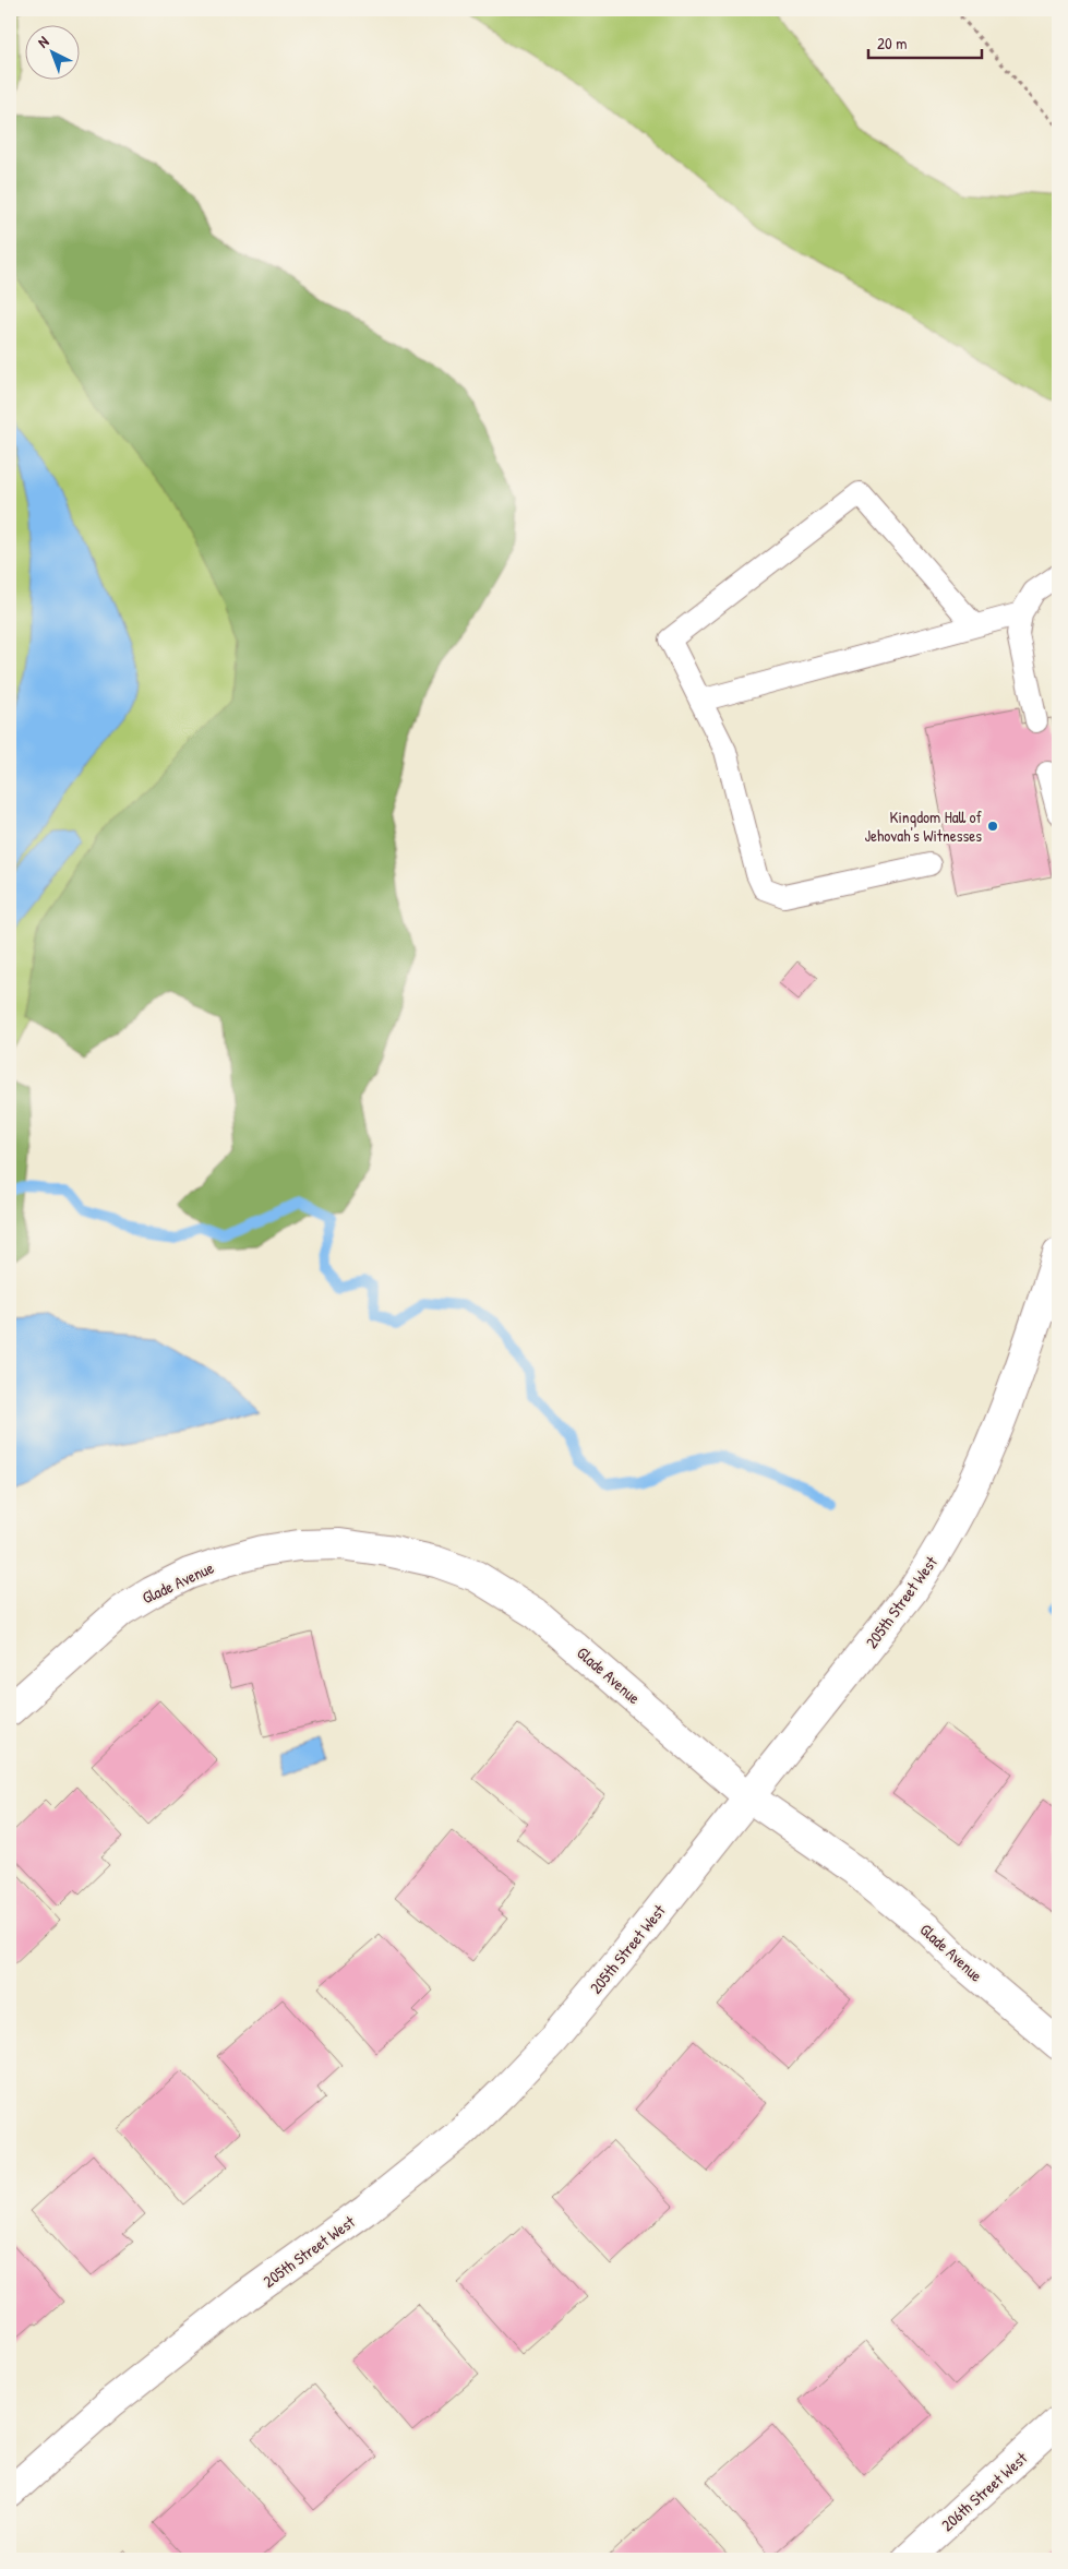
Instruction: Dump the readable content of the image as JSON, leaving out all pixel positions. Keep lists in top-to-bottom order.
{
  "streets": {
    "street": ["Glade Avenue", "205th Street West", "206th Street West"]
  },
  "crossings": [
    ["Glade Avenue", "205th Street West"]
  ],
  "places": ["Kingdom Hall of Jehovah's Witnesses"],
  "scale_bar": "20 m",
  "north": "top left"
}
